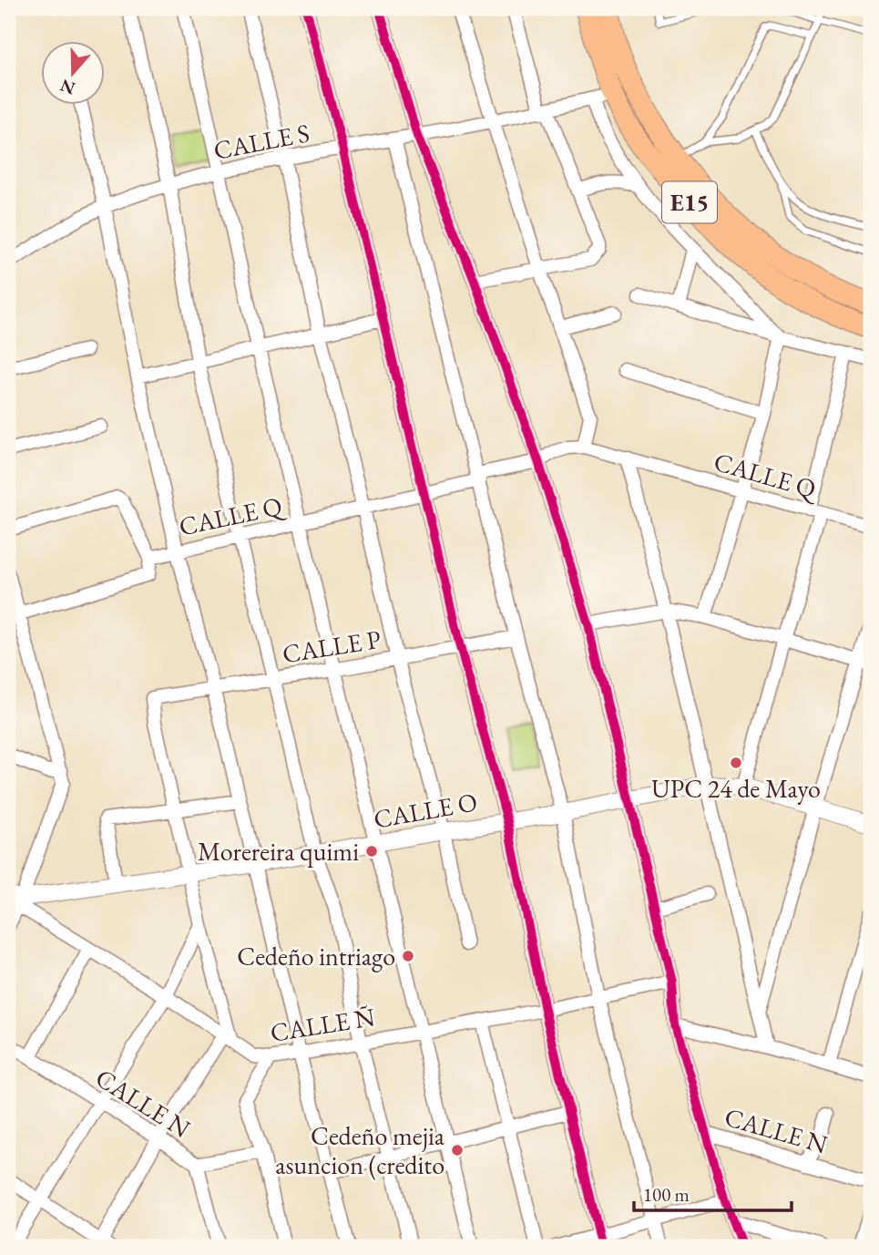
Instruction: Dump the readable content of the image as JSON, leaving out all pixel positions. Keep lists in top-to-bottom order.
{
  "streets": {
    "highway": ["E15"],
    "street": [
      "CALLE S",
      "CALLE Q",
      "CALLE P",
      "CALLE O",
      "CALLE Ñ",
      "CALLE N"
    ]
  },
  "crossings": [
    ["CALLE S", "E15"],
    ["CALLE O", "CALLE Ñ"]
  ],
  "places": [
    "UPC 24 de Mayo",
    "Morereira quimi",
    "Cedeño intriago",
    "Cedeño mejia asuncion (credito"
  ],
  "scale_bar": "100 m",
  "north": "bottom"
}
